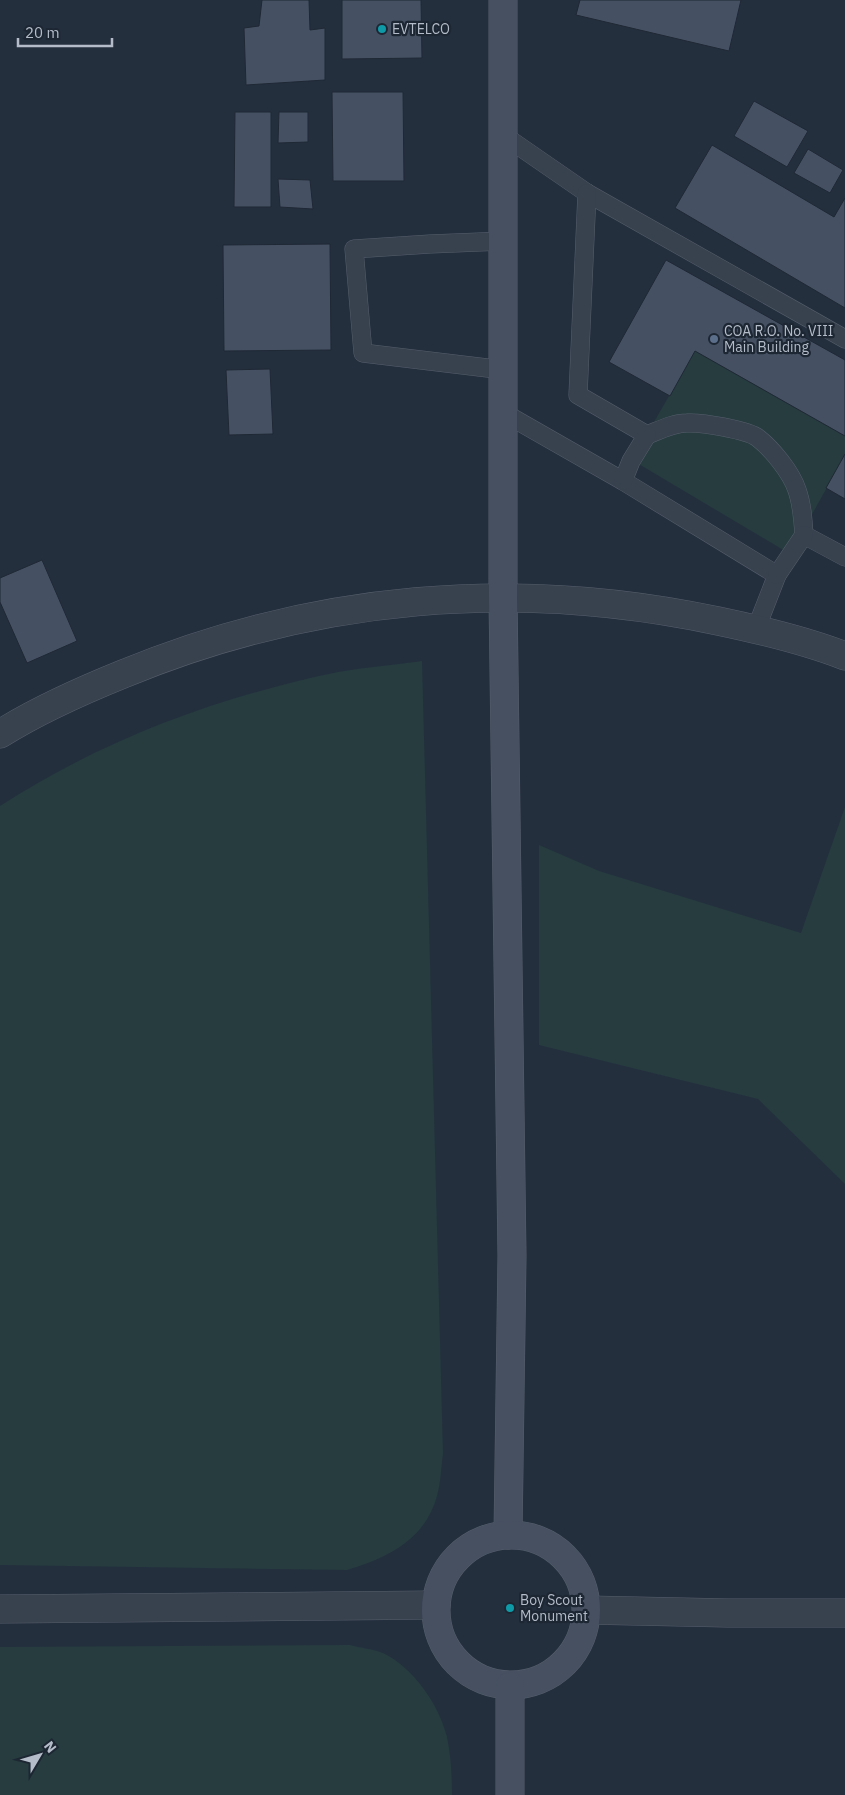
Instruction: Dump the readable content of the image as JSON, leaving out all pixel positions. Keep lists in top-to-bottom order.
{
  "places": ["EVTELCO", "COA R.O. No. VIII Main Building", "Boy Scout Monument"],
  "scale_bar": "20 m",
  "north": "top right"
}
